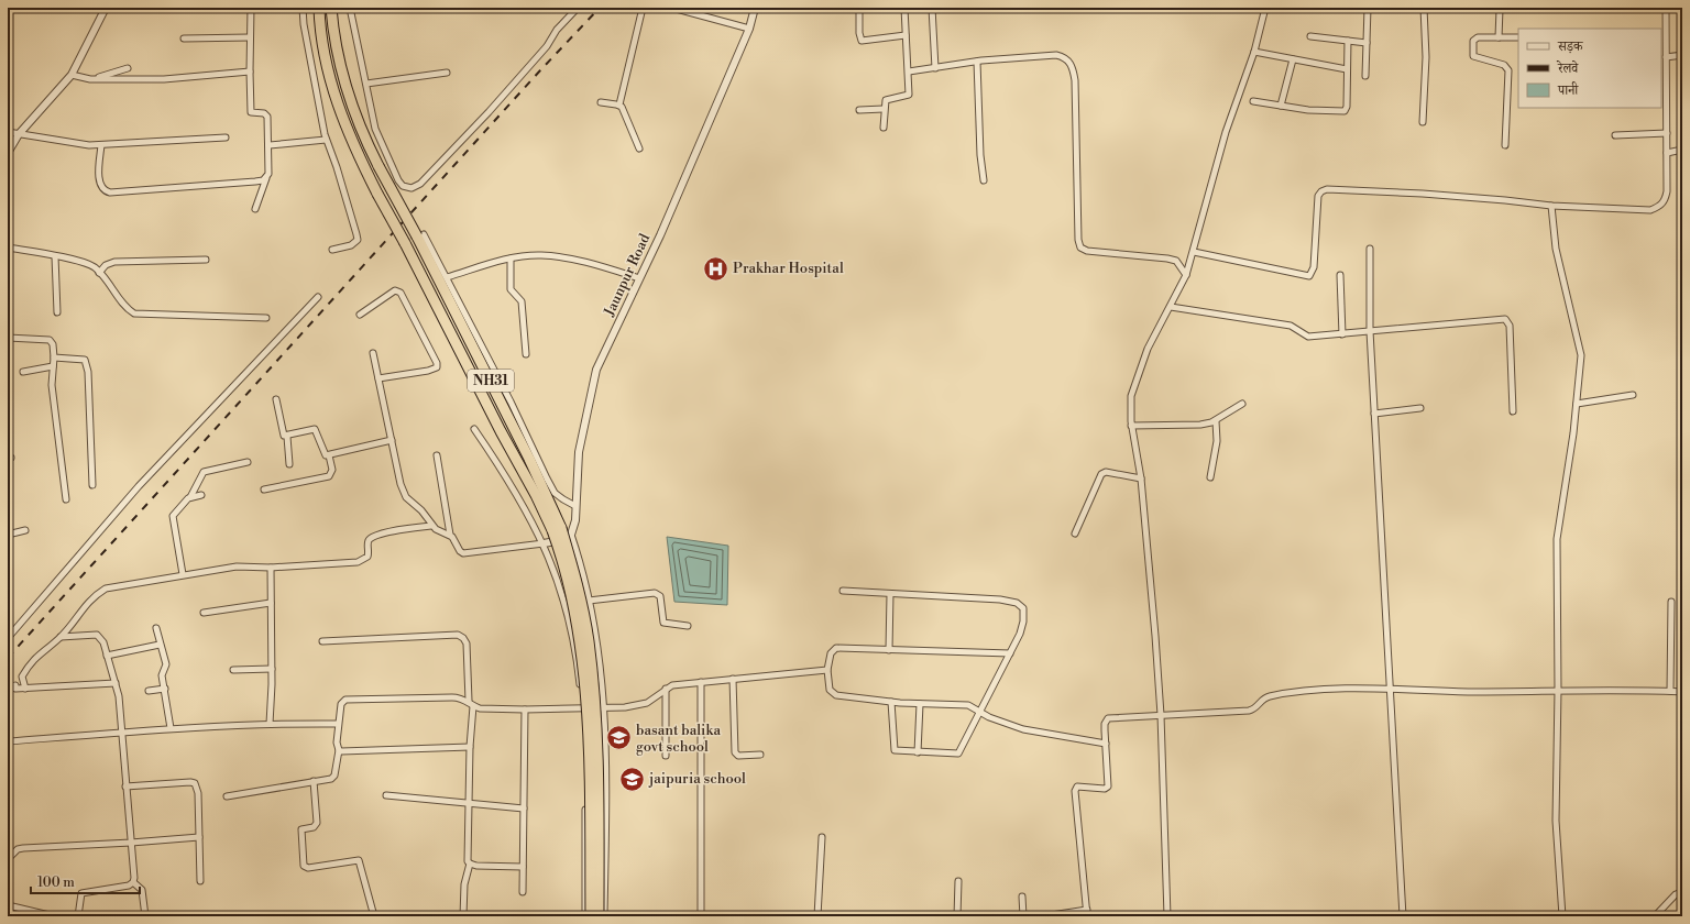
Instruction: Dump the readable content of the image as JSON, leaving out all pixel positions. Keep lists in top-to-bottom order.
{
  "streets": {
    "highway": ["NH31"],
    "street": ["Jaunpur Road"]
  },
  "places": {
    "hospital": ["Prakhar Hospital"],
    "school or university": ["basant balika govt school", "jaipuria school"]
  },
  "legend": ["सड़क", "रेलवे", "पानी"],
  "scale_bar": "100 m"
}
